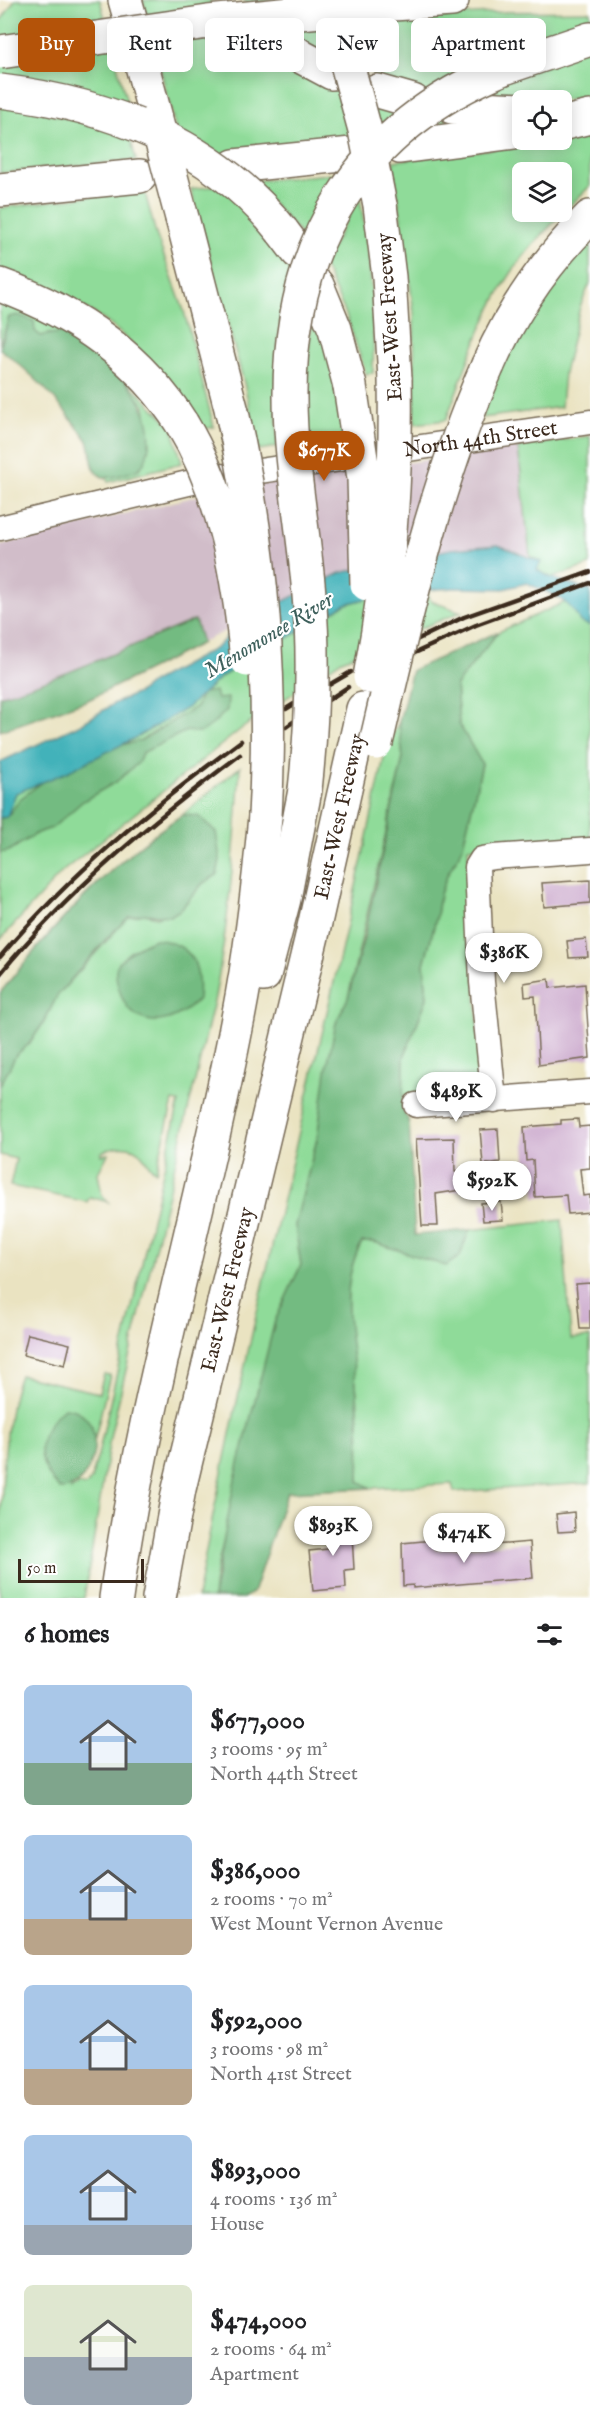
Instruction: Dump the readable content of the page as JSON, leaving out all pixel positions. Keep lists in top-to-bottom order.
{
  "streets": {
    "highway": ["East-West Freeway"],
    "street": ["North 44th Street"]
  },
  "water": ["Menomonee River"],
  "scale_bar": "50 m",
  "page": {
    "chip": [
      "Buy",
      "Rent",
      "Filters",
      "New",
      "Apartment"
    ],
    "price": [
      "$677K",
      "$386K",
      "$489K",
      "$592K",
      "$893K",
      "$474K"
    ],
    "scale": "50 m",
    "heading": "6 homes",
    "list": [
      {
        "name": "$677,000",
        "note": "3 rooms · 95 m² · North 44th Street"
      },
      {
        "name": "$386,000",
        "note": "2 rooms · 70 m² · West Mount Vernon Avenue"
      },
      {
        "name": "$592,000",
        "note": "3 rooms · 98 m² · North 41st Street"
      },
      {
        "name": "$893,000",
        "note": "4 rooms · 136 m² · House"
      },
      {
        "name": "$474,000",
        "note": "2 rooms · 64 m² · Apartment"
      }
    ]
  }
}
